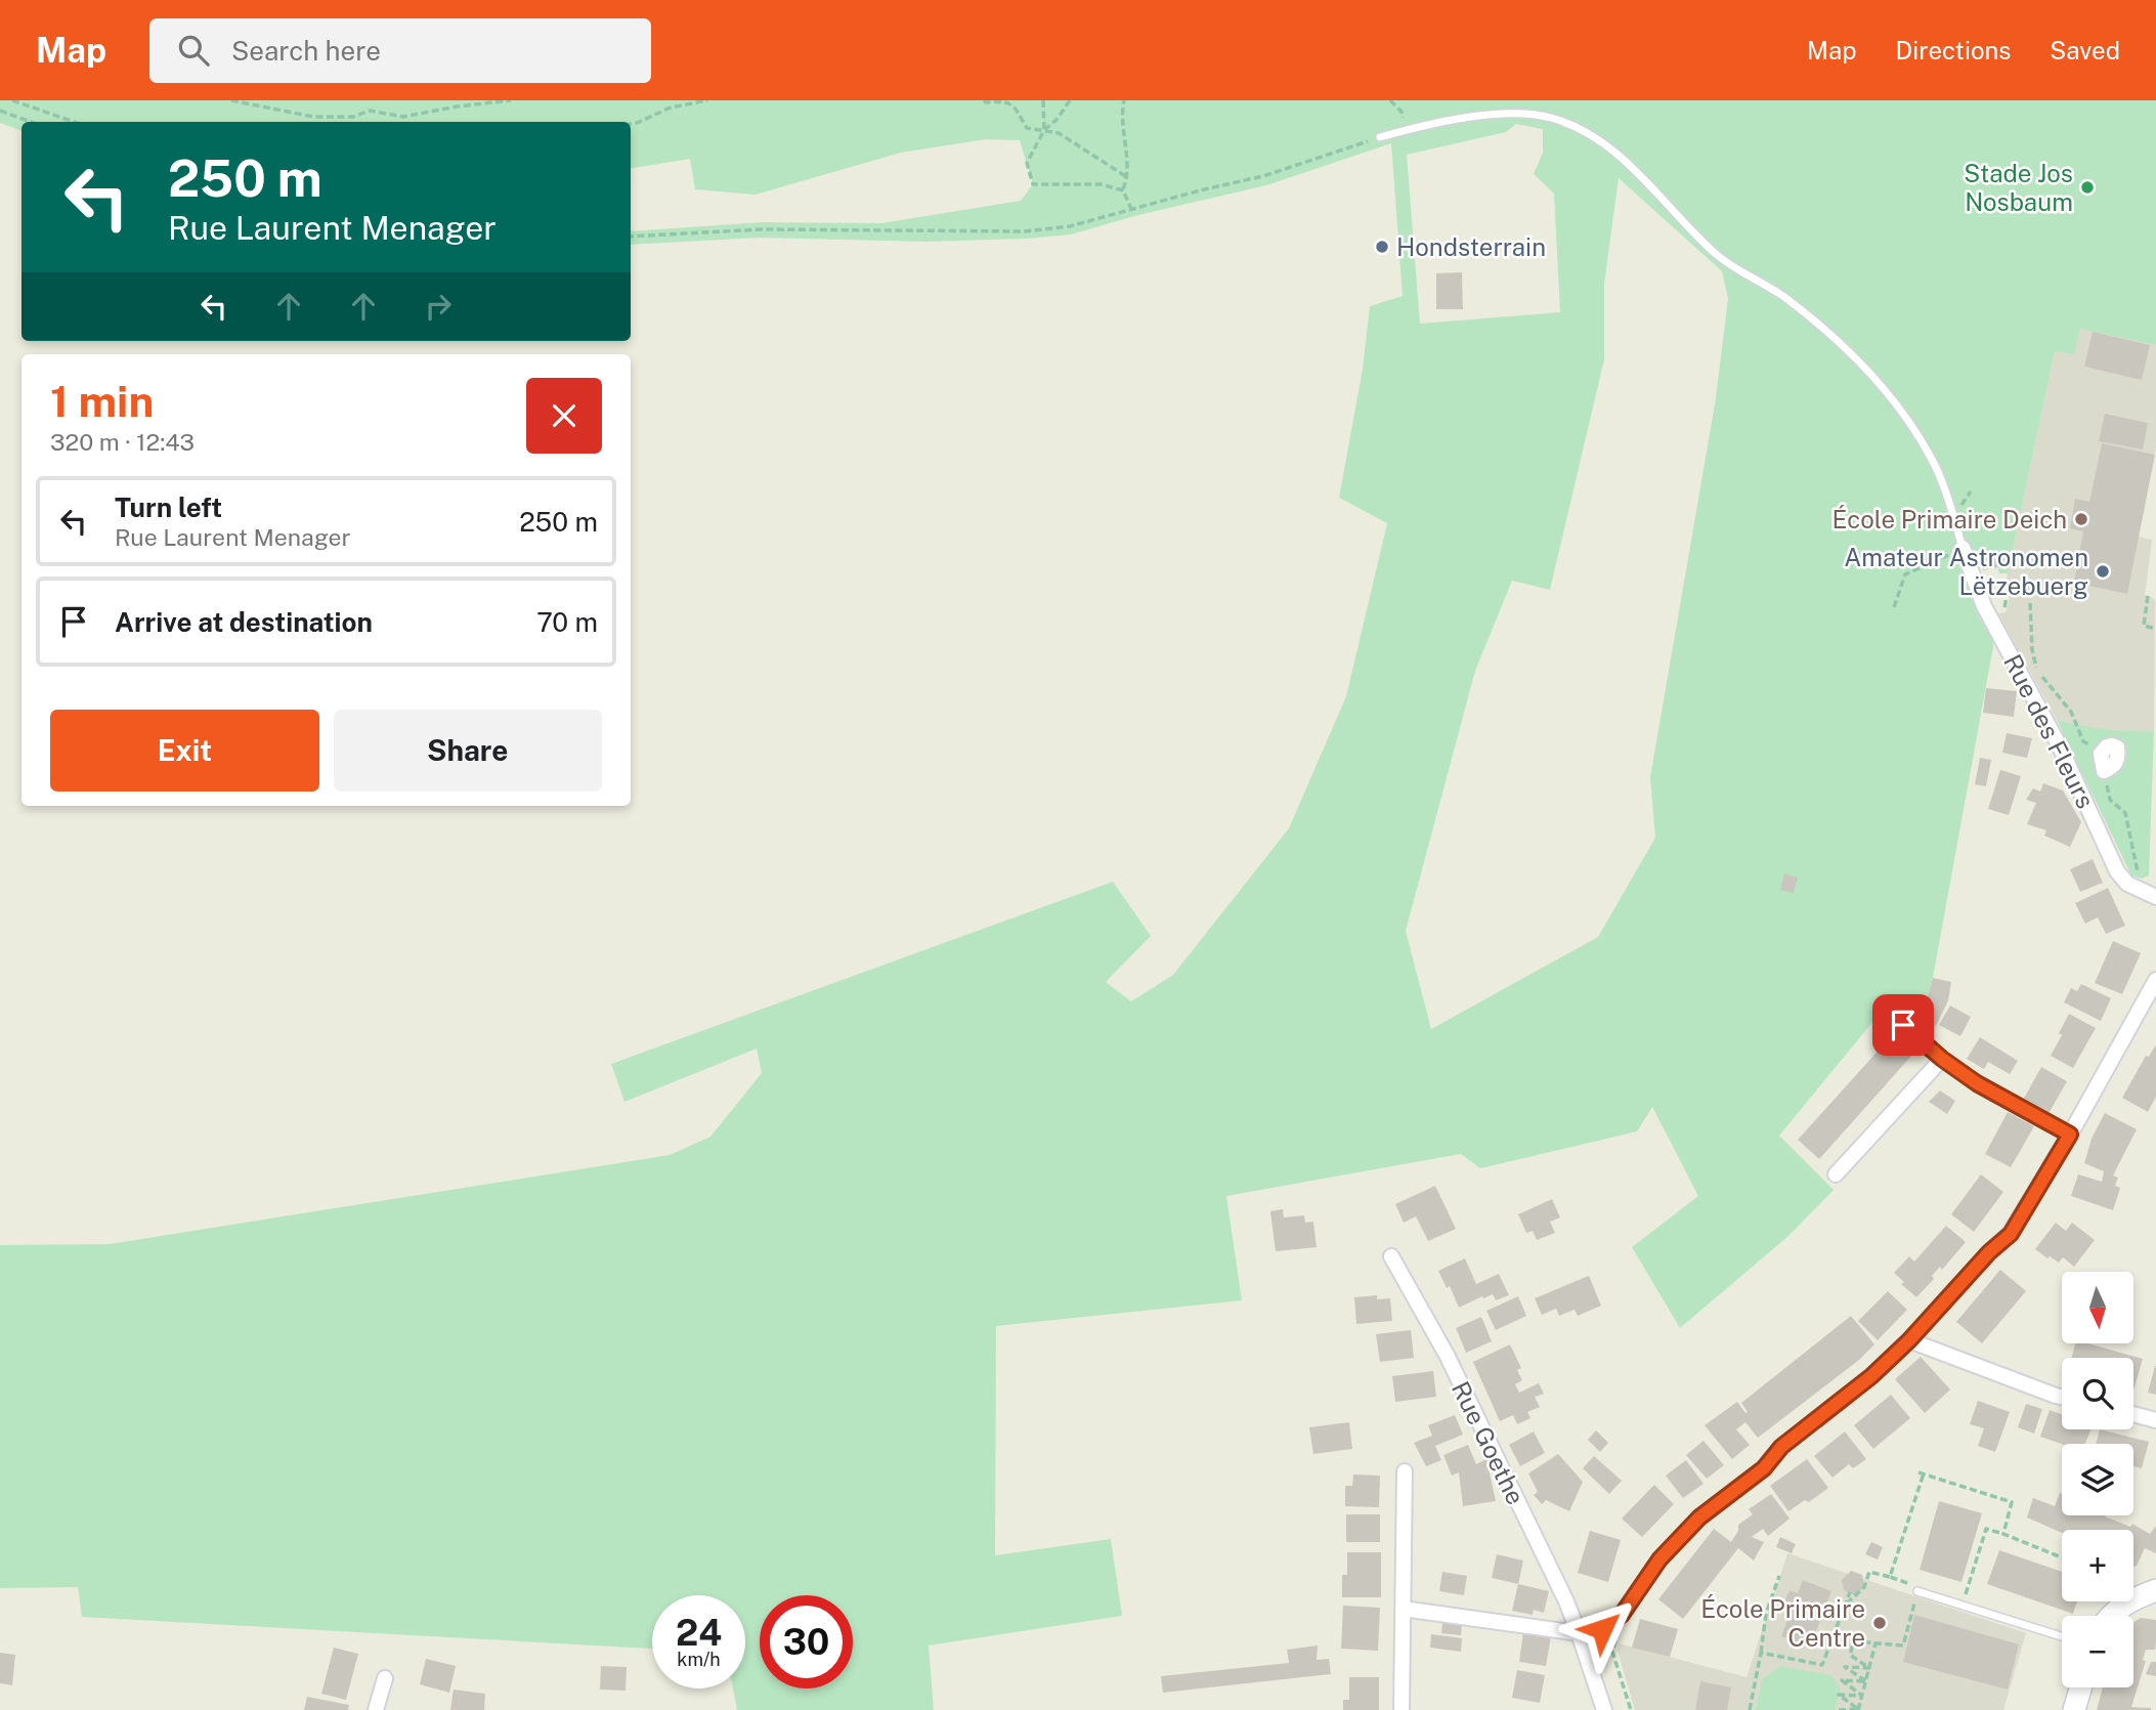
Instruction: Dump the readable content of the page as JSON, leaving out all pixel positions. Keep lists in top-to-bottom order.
{
  "streets": {
    "street": ["Rue des Fleurs", "Rue Goethe"]
  },
  "places": [
    "Stade Jos Nosbaum",
    "Hondsterrain",
    "École Primaire Deich",
    "Amateur Astronomen Lëtzebuerg",
    "École Primaire Centre"
  ],
  "north": "bottom",
  "page": {
    "header": "Map",
    "search": "Search here",
    "nav": ["Map", "Directions", "Saved"],
    "turn": ["250 m", "Rue Laurent Menager"],
    "heading": ["1 min", "320 m · 12:43"],
    "list": [
      {
        "name": "Turn left",
        "note": "Rue Laurent Menager",
        "value": "250 m"
      },
      {
        "name": "Arrive at destination",
        "value": "70 m"
      }
    ],
    "buttons": ["Exit", "Share"],
    "map_buttons": ["+", "−"],
    "speed": "24 km/h",
    "limit": "30"
  }
}
